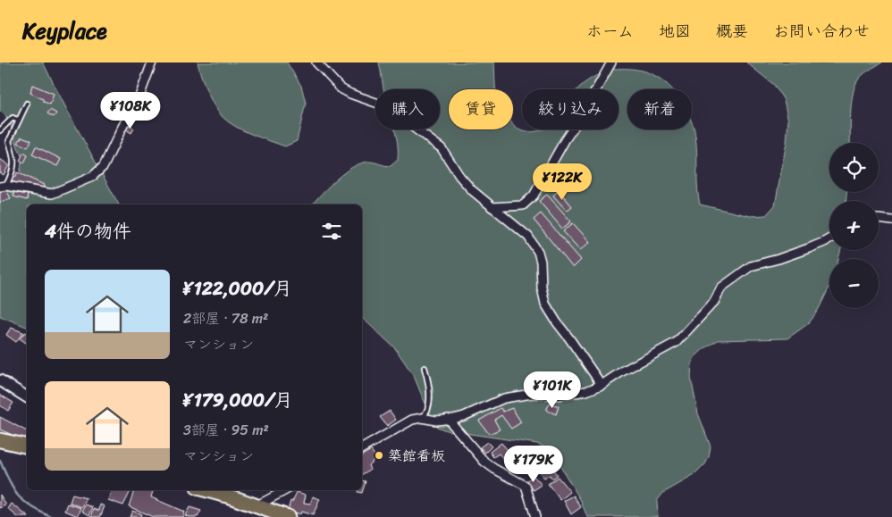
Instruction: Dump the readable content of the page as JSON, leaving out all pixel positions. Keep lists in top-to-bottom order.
{
  "places": ["築館看板"],
  "page": {
    "header": "Keyplace",
    "nav": [
      "ホーム",
      "地図",
      "概要",
      "お問い合わせ"
    ],
    "chip": [
      "購入",
      "賃貸",
      "絞り込み",
      "新着"
    ],
    "price": [
      "¥108K",
      "¥122K",
      "¥101K",
      "¥179K"
    ],
    "map_buttons": ["+", "−"],
    "heading": "4件の物件",
    "list": [
      {
        "name": "¥122,000/月",
        "note": "2部屋 · 78 m² · マンション"
      },
      {
        "name": "¥179,000/月",
        "note": "3部屋 · 95 m² · マンション"
      }
    ]
  }
}
